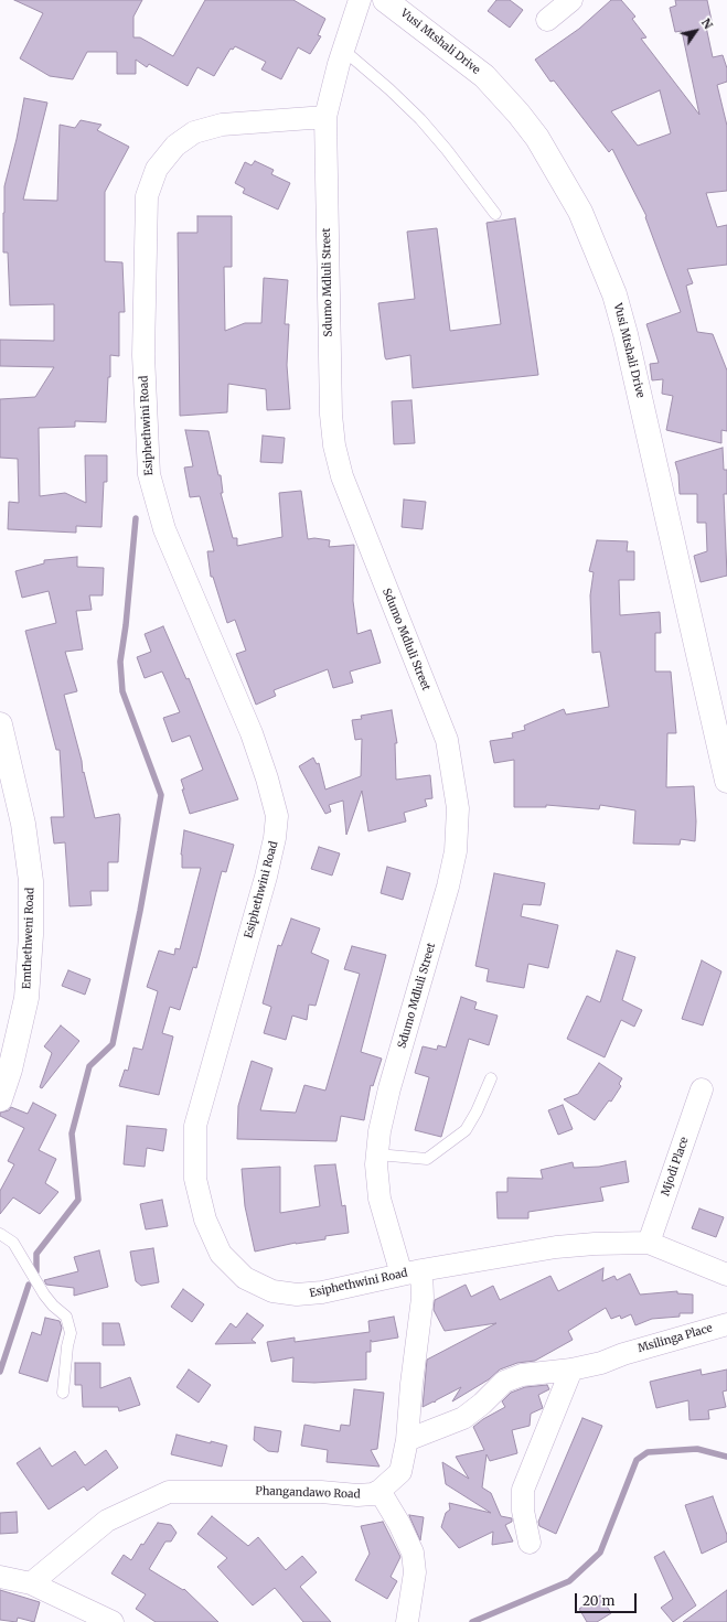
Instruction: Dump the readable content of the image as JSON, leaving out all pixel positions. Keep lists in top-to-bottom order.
{
  "streets": {
    "street": [
      "Vusi Mtshali Drive",
      "Sdumo Mdluli Street",
      "Esiphethwini Road",
      "Emthethweni Road",
      "Mjodi Place",
      "Msilinga Place",
      "Phangandawo Road"
    ]
  },
  "crossings": [
    ["Sdumo Mdluli Street", "Esiphethwini Road"],
    ["Esiphethwini Road", "Mjodi Place"]
  ],
  "scale_bar": "20 m",
  "north": "top right"
}
